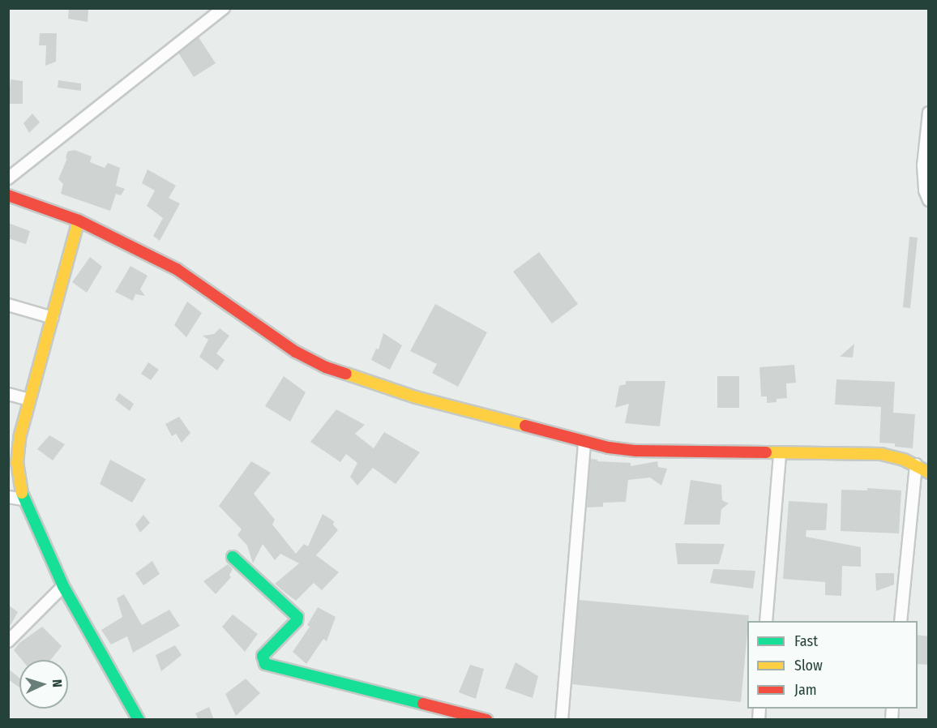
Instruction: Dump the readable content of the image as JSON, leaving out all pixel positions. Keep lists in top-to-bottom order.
{
  "legend": ["Fast", "Slow", "Jam"],
  "north": "right"
}
